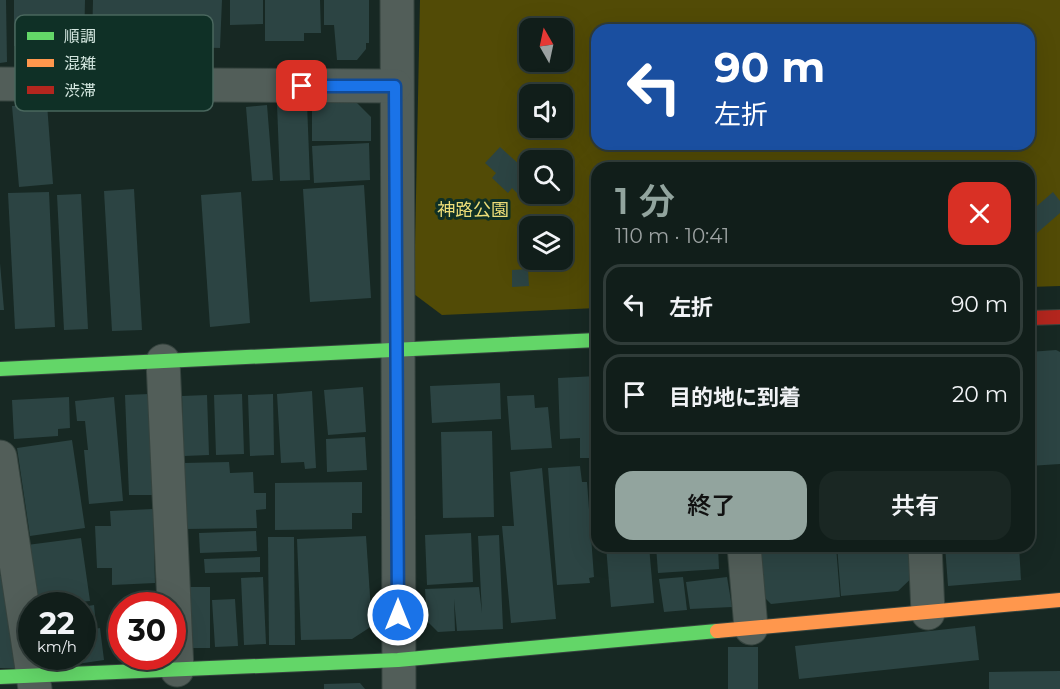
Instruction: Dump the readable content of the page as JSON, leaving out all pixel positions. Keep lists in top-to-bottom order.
{
  "parks": ["神路公園"],
  "legend": ["順調", "混雑", "渋滞"],
  "north": "top",
  "page": {
    "turn": ["90 m", "左折"],
    "heading": ["1 分", "110 m · 10:41"],
    "list": [
      {
        "name": "左折",
        "value": "90 m"
      },
      {
        "name": "目的地に到着",
        "value": "20 m"
      }
    ],
    "buttons": ["終了", "共有"],
    "speed": "22 km/h",
    "limit": "30"
  }
}
